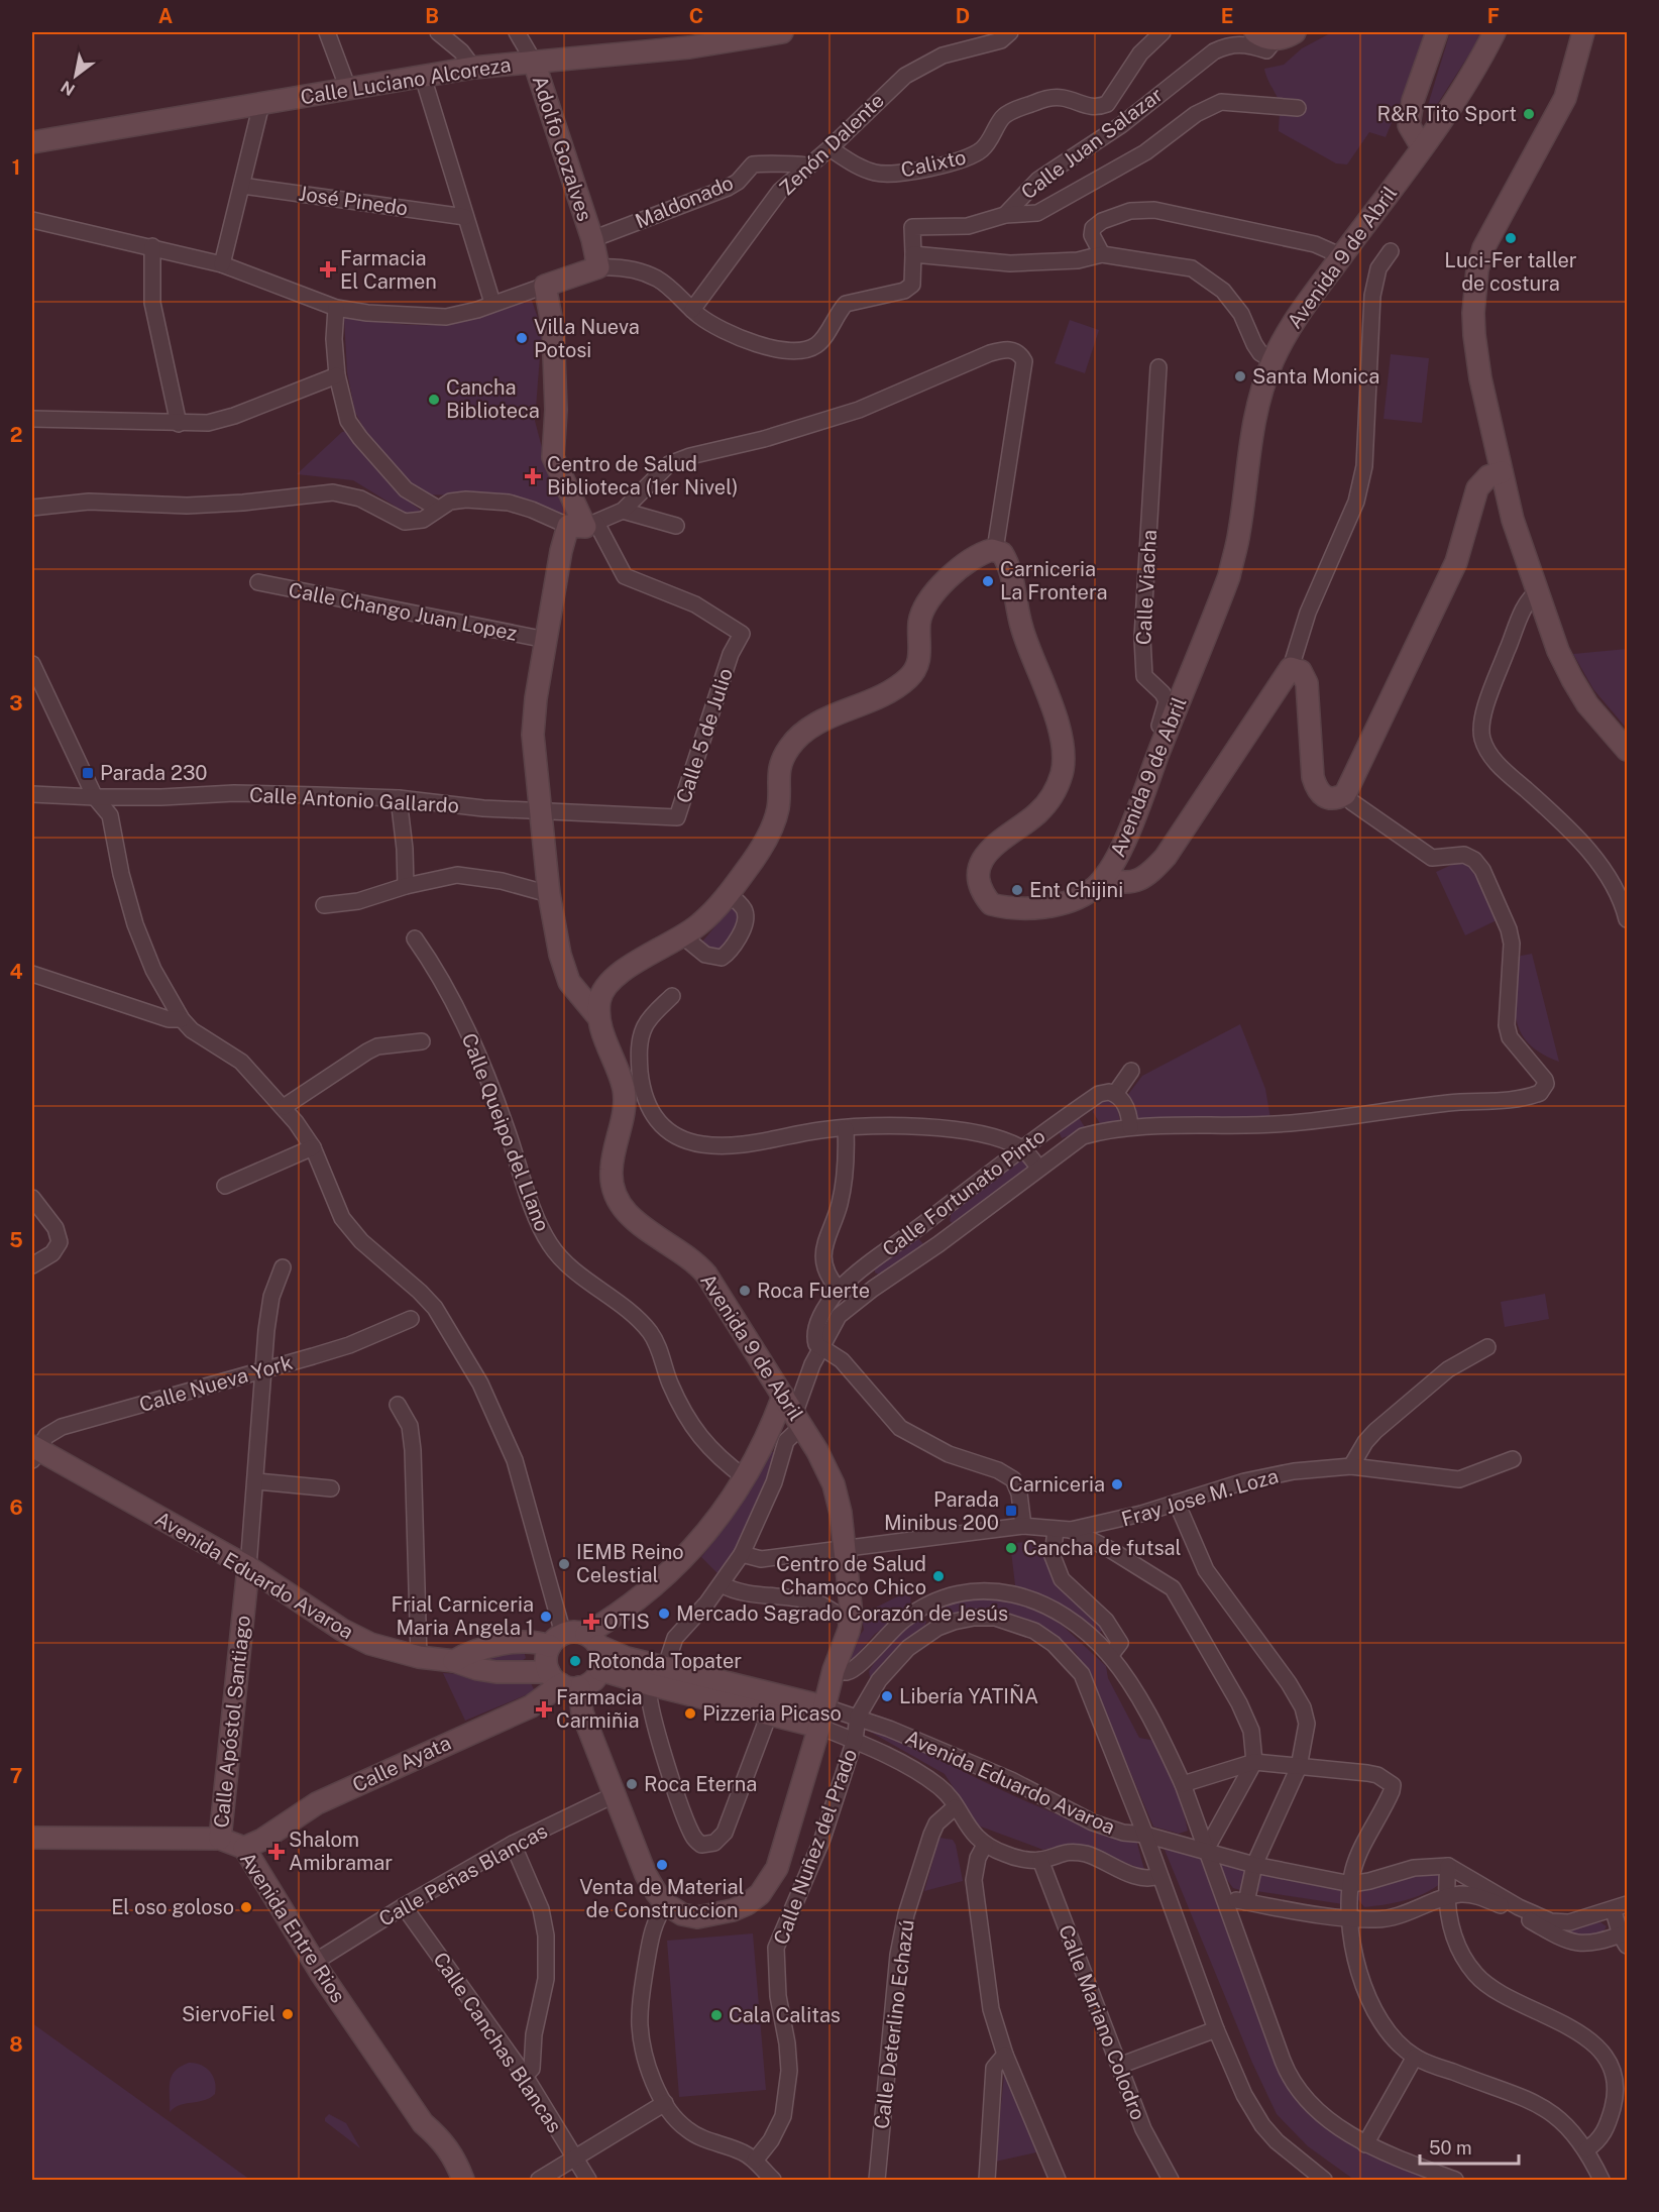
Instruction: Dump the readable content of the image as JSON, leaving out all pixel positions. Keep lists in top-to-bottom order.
{
  "streets": {
    "main road": [
      "Calle Luciano Alcoreza",
      "Adolfo Gozalves",
      "Avenida 9 de Abril",
      "Avenida Eduardo Avaroa",
      "Calle Apóstol Santiago",
      "Calle Ayata",
      "Avenida Entre Rios"
    ],
    "street": [
      "Calle Juan Salazar",
      "Zenón Dalente",
      "Calixto",
      "José Pinedo",
      "Maldonado",
      "Calle Viacha",
      "Calle Chango Juan Lopez",
      "Calle 5 de Julio",
      "Calle Antonio Gallardo",
      "Calle Queipo del Llano",
      "Calle Fortunato Pinto",
      "Calle Nueva York",
      "Fray Jose M. Loza",
      "Calle Nuñez del Prado",
      "Calle Peñas Blancas",
      "Calle Mariano Colodro",
      "Calle Deterlino Echazú",
      "Calle Canchas Blancas"
    ]
  },
  "crossings": [
    ["Calle Luciano Alcoreza", "Adolfo Gozalves"],
    ["Zenón Dalente", "Calixto"],
    ["Zenón Dalente", "Maldonado"],
    ["Adolfo Gozalves", "Maldonado"],
    ["Avenida 9 de Abril", "Calle Viacha"],
    ["Avenida 9 de Abril", "Calle Fortunato Pinto"],
    ["Avenida 9 de Abril", "Fray Jose M. Loza"],
    ["Avenida 9 de Abril", "Avenida Eduardo Avaroa"],
    ["Calle 5 de Julio", "Calle Antonio Gallardo"],
    ["Calle Fortunato Pinto", "Fray Jose M. Loza"],
    ["Calle Fortunato Pinto", "Avenida Eduardo Avaroa"],
    ["Calle Nueva York", "Avenida Eduardo Avaroa"],
    ["Avenida Eduardo Avaroa", "Calle Apóstol Santiago"],
    ["Avenida Eduardo Avaroa", "Calle Ayata"],
    ["Avenida Eduardo Avaroa", "Calle Nuñez del Prado"],
    ["Avenida Eduardo Avaroa", "Calle Mariano Colodro"],
    ["Avenida Eduardo Avaroa", "Calle Deterlino Echazú"],
    ["Calle Apóstol Santiago", "Avenida Entre Rios"],
    ["Calle Ayata", "Avenida Entre Rios"],
    ["Calle Peñas Blancas", "Avenida Entre Rios"],
    ["Calle Peñas Blancas", "Calle Canchas Blancas"]
  ],
  "places": {
    "other": [
      "R&R Tito Sport",
      "Luci-Fer taller de costura",
      "Villa Nueva Potosi",
      "Santa Monica",
      "Cancha Biblioteca",
      "Carniceria La Frontera",
      "Ent Chijini",
      "Roca Fuerte",
      "Carniceria",
      "Cancha de futsal",
      "IEMB Reino Celestial",
      "Centro de Salud Chamoco Chico",
      "Mercado Sagrado Corazón de Jesús",
      "Frial Carniceria Maria Angela 1",
      "Rotonda Topater",
      "Libería YATIÑA",
      "Pizzeria Picaso",
      "Roca Eterna",
      "Venta de Material de Construccion",
      "El oso goloso",
      "SiervoFiel",
      "Cala Calitas"
    ],
    "health": [
      "Farmacia El Carmen",
      "Centro de Salud Biblioteca (1er Nivel)",
      "OTIS",
      "Farmacia Carmiñia",
      "Shalom Amibramar"
    ],
    "transit": ["Parada 230", "Parada Minibus 200"]
  },
  "scale_bar": "50 m",
  "north": "bottom left",
  "grid": {
    "columns": [
      "A",
      "B",
      "C",
      "D",
      "E",
      "F"
    ],
    "rows": [
      "1",
      "2",
      "3",
      "4",
      "5",
      "6",
      "7",
      "8"
    ]
  }
}
